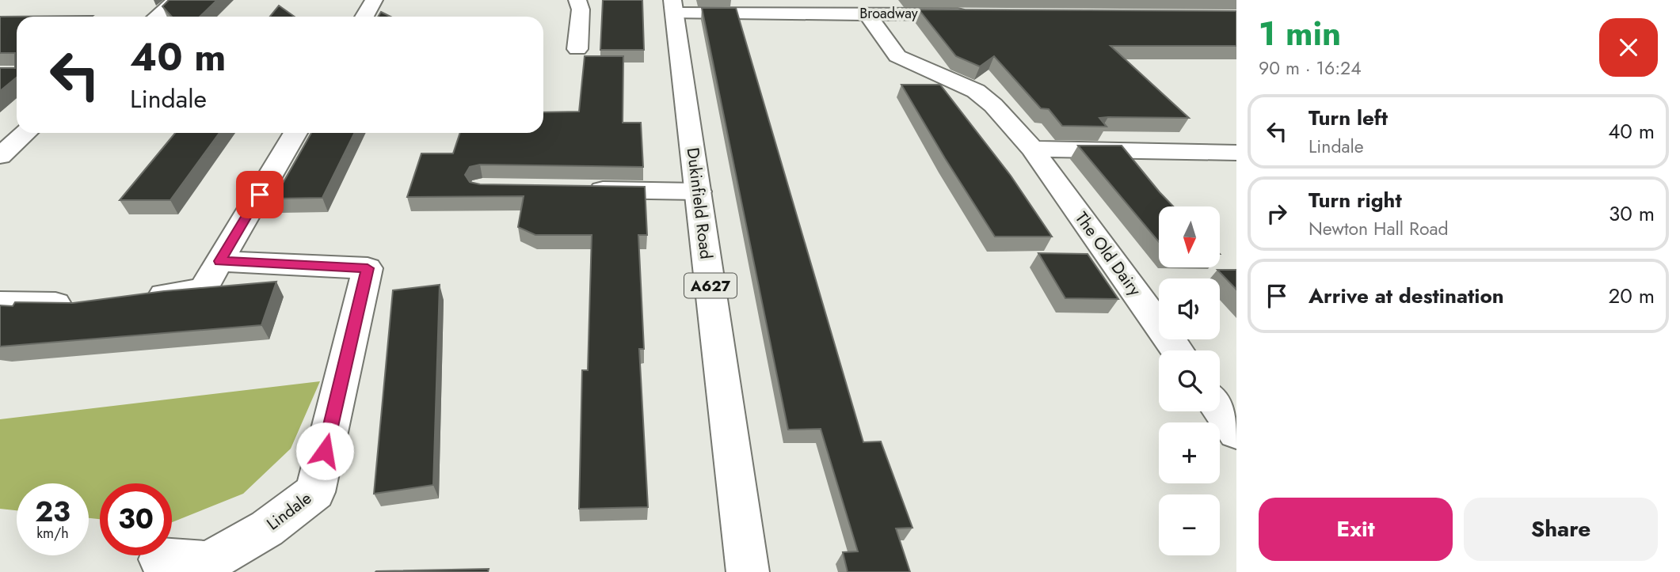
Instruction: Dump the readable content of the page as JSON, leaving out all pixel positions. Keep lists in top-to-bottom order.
{
  "streets": {
    "street": [
      "Broadway",
      "Dukinfield Road",
      "The Old Dairy",
      "A627",
      "Lindale"
    ]
  },
  "crossings": [
    ["Broadway", "Dukinfield Road"],
    ["Broadway", "The Old Dairy"]
  ],
  "north": "bottom",
  "page": {
    "heading": ["1 min", "90 m · 16:24"],
    "turn": ["40 m", "Lindale"],
    "list": [
      {
        "name": "Turn left",
        "note": "Lindale",
        "value": "40 m"
      },
      {
        "name": "Turn right",
        "note": "Newton Hall Road",
        "value": "30 m"
      },
      {
        "name": "Arrive at destination",
        "value": "20 m"
      }
    ],
    "map_buttons": ["+", "−"],
    "speed": "23 km/h",
    "limit": "30",
    "buttons": ["Exit", "Share"]
  }
}
